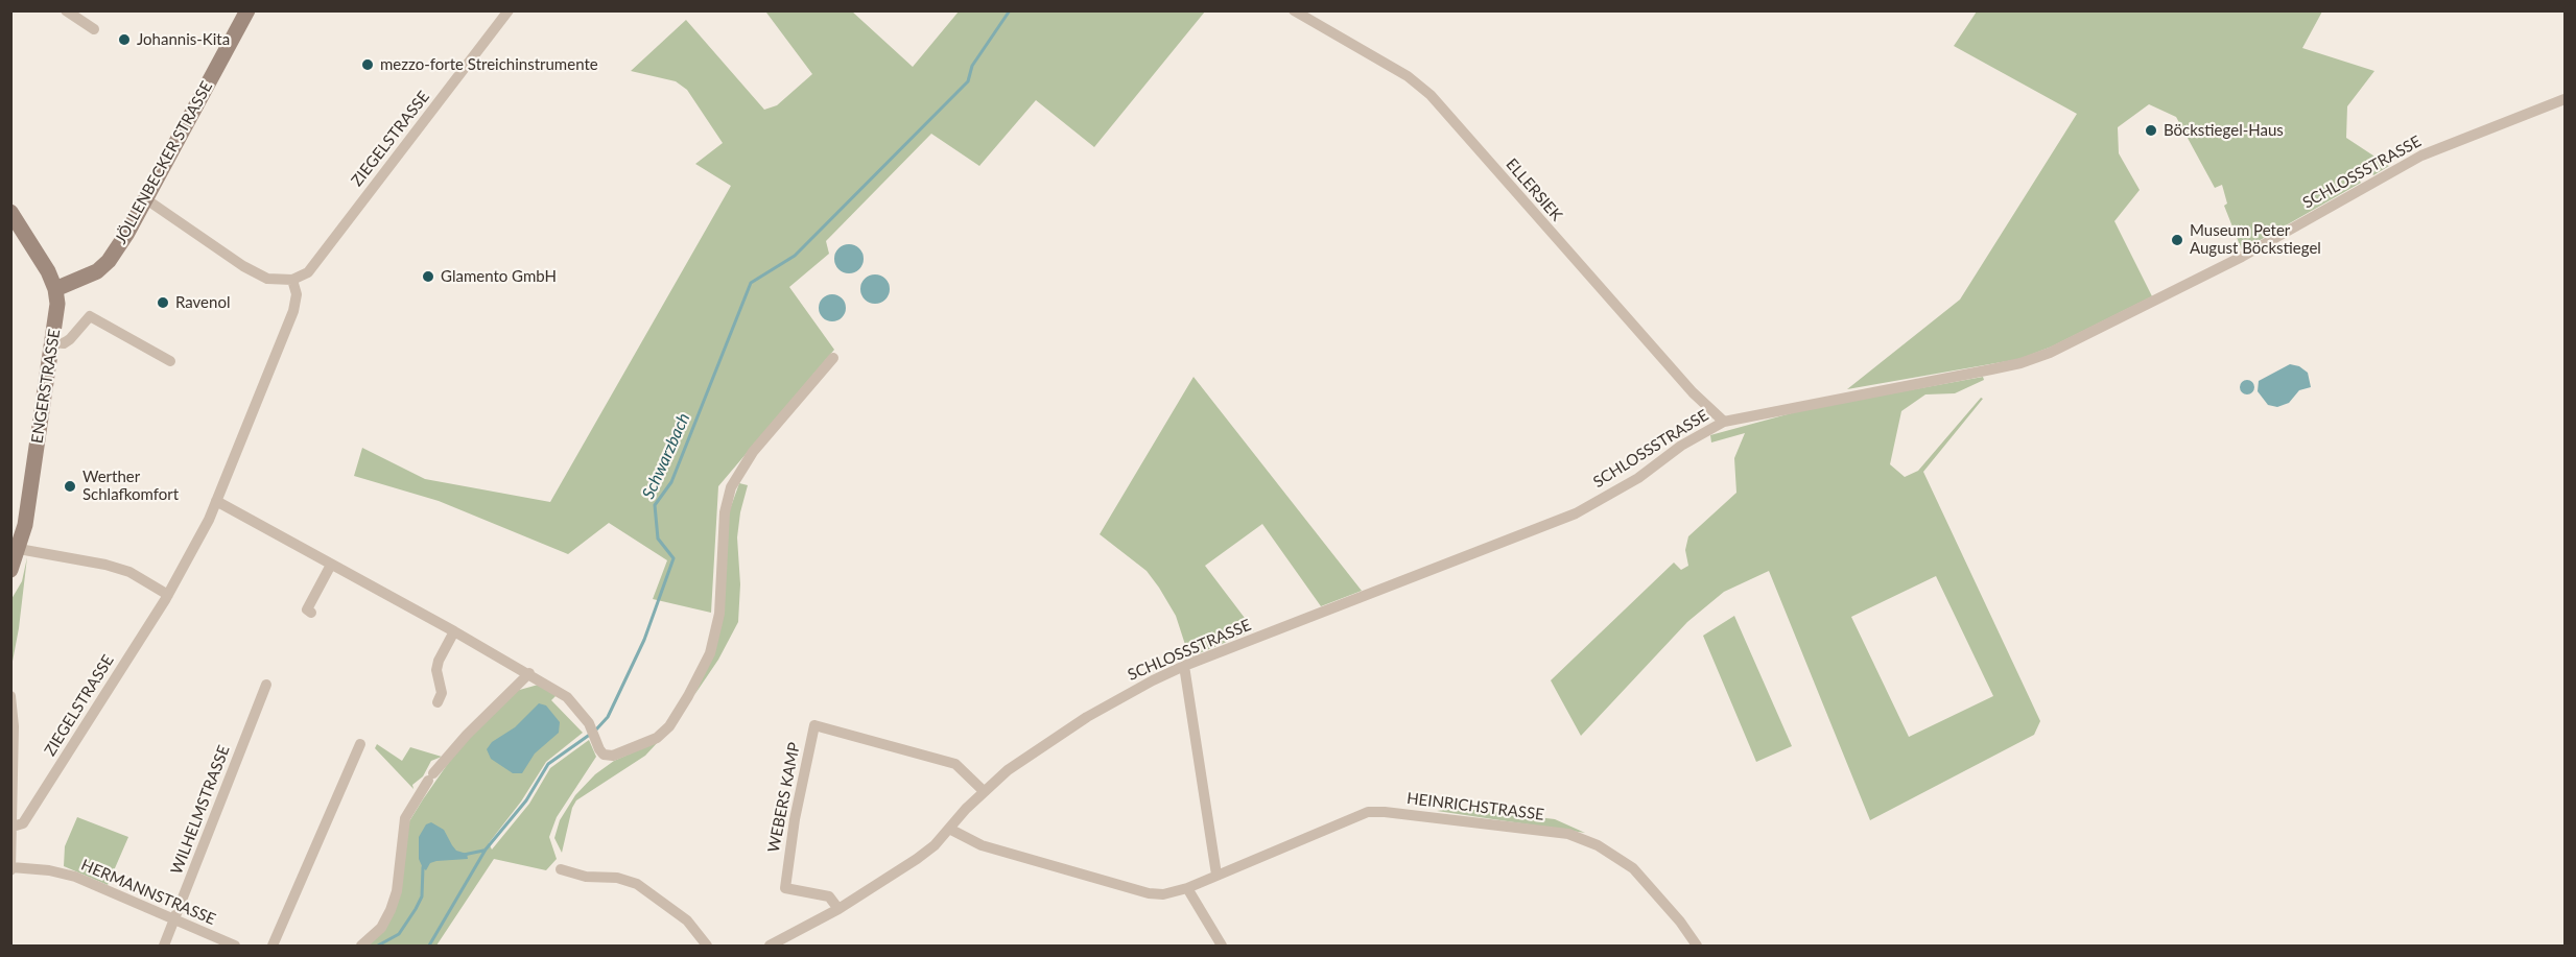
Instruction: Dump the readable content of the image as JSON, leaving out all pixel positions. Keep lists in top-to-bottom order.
{
  "streets": {
    "main road": ["JÖLLENBECKER STRASSE", "ENGERSTRASSE"],
    "street": [
      "ZIEGELSTRASSE",
      "SCHLOSSSTRASSE",
      "ELLERSIEK",
      "WEBERS KAMP",
      "HEINRICHSTRASSE",
      "WILHELMSTRASSE",
      "HERMANNSTRASSE"
    ]
  },
  "crossings": [
    ["JÖLLENBECKER STRASSE", "ENGERSTRASSE"],
    ["SCHLOSSSTRASSE", "ELLERSIEK"],
    ["SCHLOSSSTRASSE", "WEBERS KAMP"],
    ["SCHLOSSSTRASSE", "HEINRICHSTRASSE"],
    ["WILHELMSTRASSE", "HERMANNSTRASSE"]
  ],
  "water": ["Schwarzbach"],
  "places": [
    "Johannis-Kita",
    "mezzo-forte Streichinstrumente",
    "Böckstiegel-Haus",
    "Museum Peter August Böckstiegel",
    "Glamento GmbH",
    "Ravenol",
    "Werther Schlafkomfort"
  ]
}
